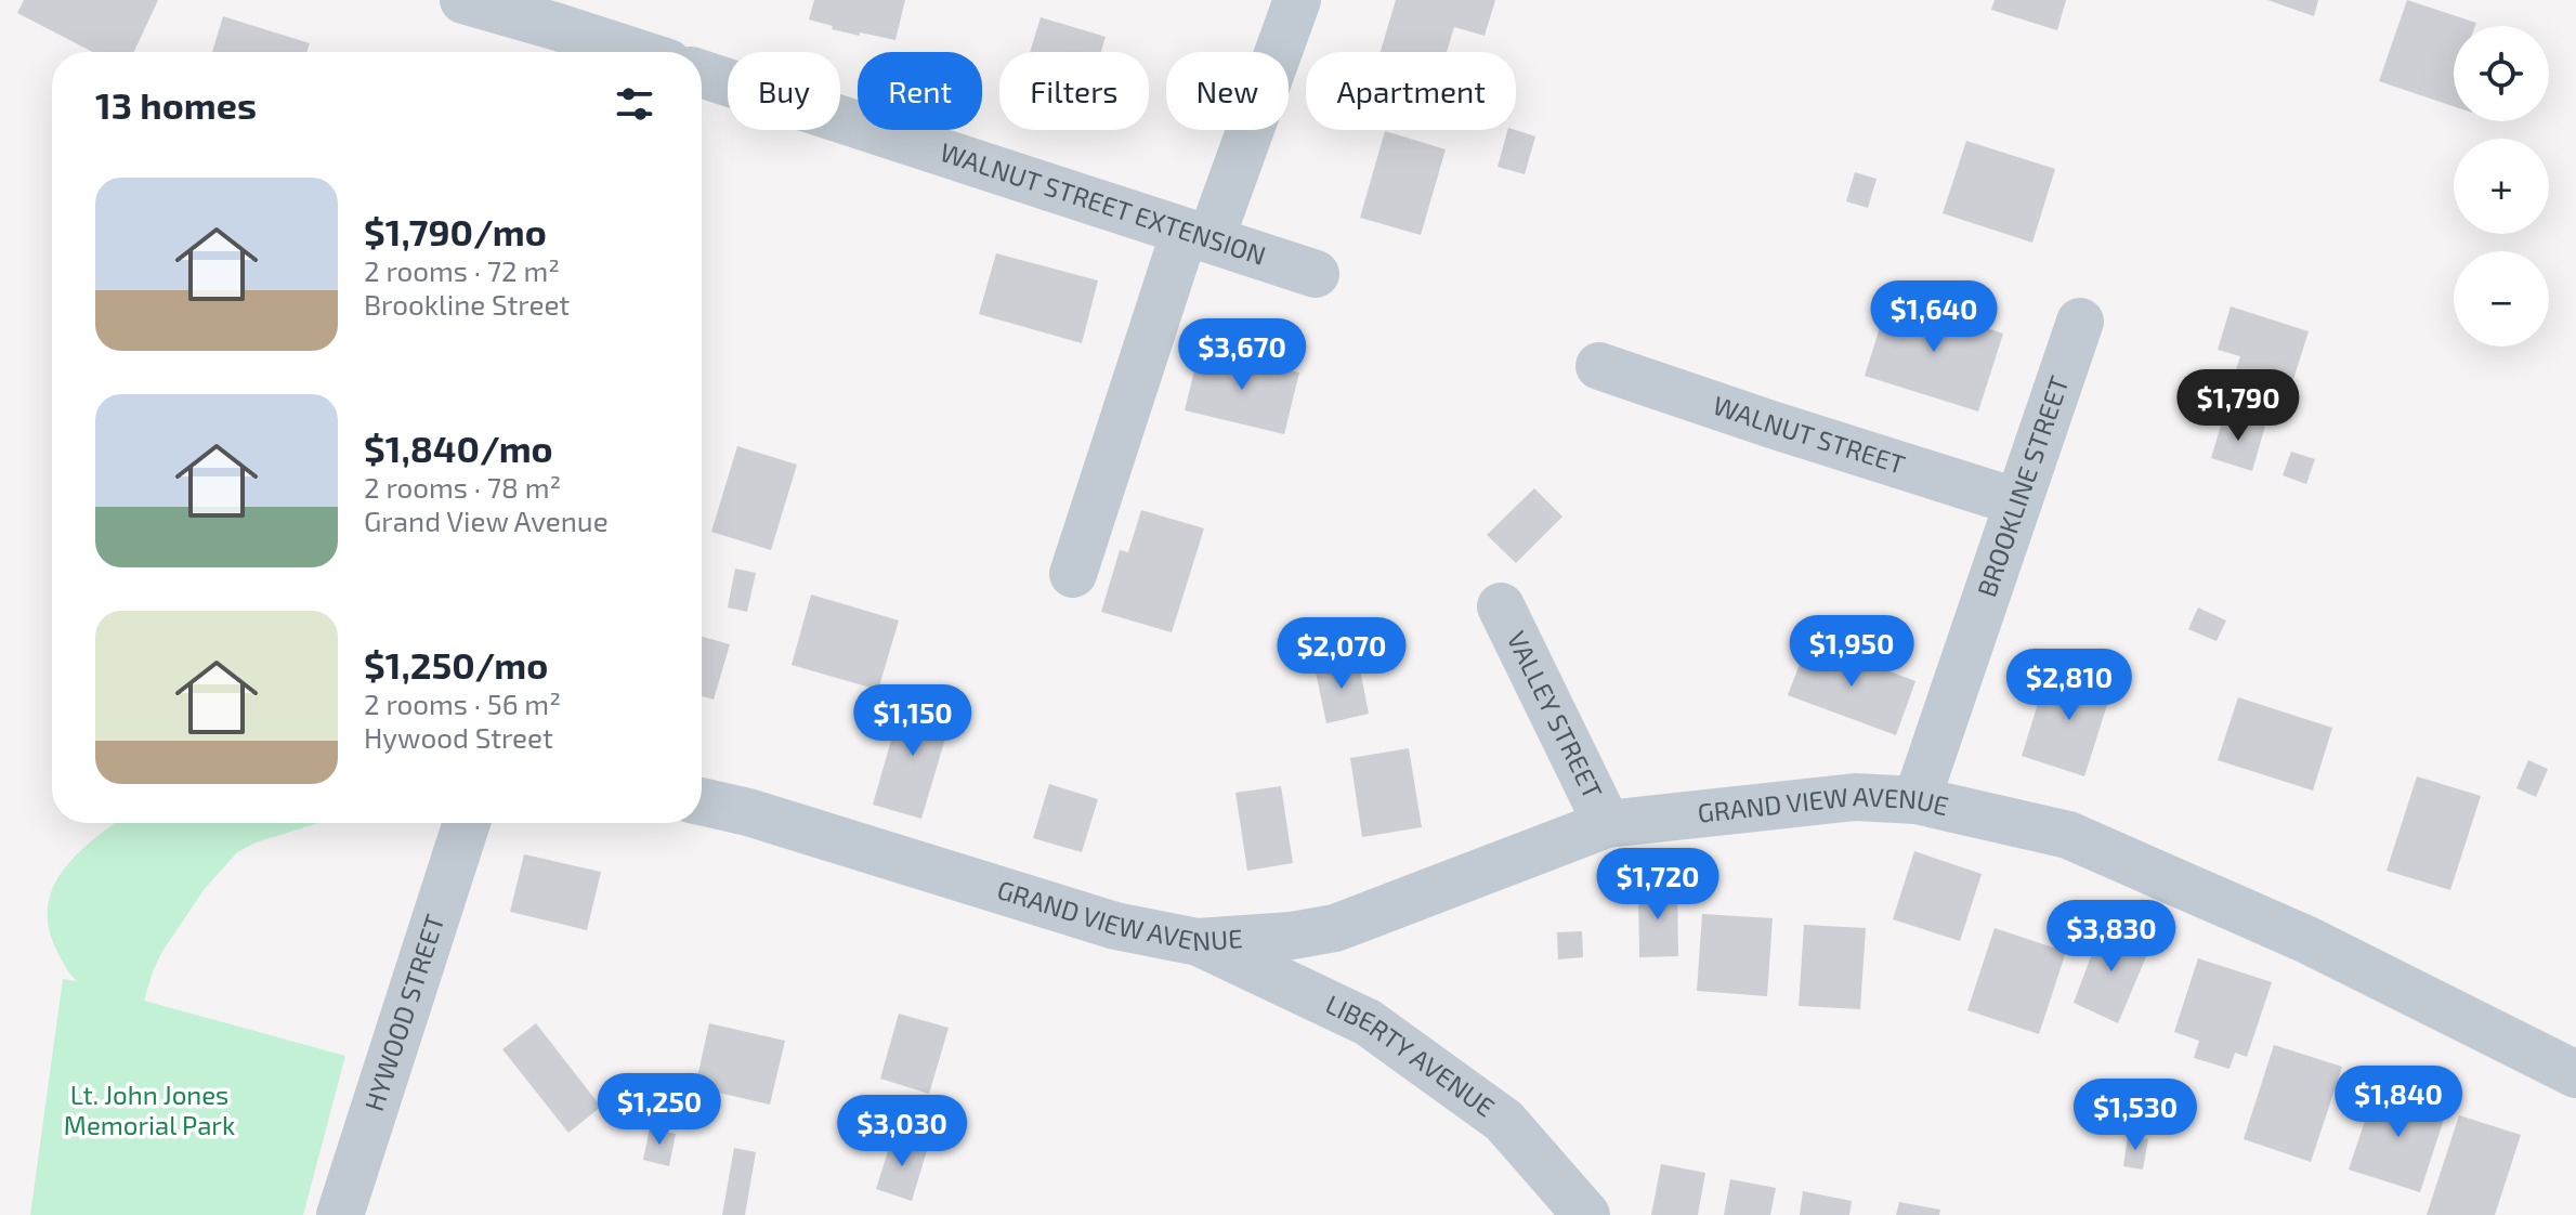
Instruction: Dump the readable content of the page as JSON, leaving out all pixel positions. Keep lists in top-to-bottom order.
{
  "streets": {
    "street": [
      "WALNUT STREET EXTENSION",
      "WALNUT STREET",
      "BROOKLINE STREET",
      "VALLEY STREET",
      "GRAND VIEW AVENUE",
      "HYWOOD STREET",
      "LIBERTY AVENUE"
    ]
  },
  "crossings": [
    ["WALNUT STREET", "BROOKLINE STREET"],
    ["BROOKLINE STREET", "GRAND VIEW AVENUE"],
    ["VALLEY STREET", "GRAND VIEW AVENUE"],
    ["GRAND VIEW AVENUE", "LIBERTY AVENUE"]
  ],
  "parks": ["Lt. John Jones Memorial Park"],
  "page": {
    "map_buttons": ["+", "−"],
    "chip": [
      "Buy",
      "Rent",
      "Filters",
      "New",
      "Apartment"
    ],
    "heading": "13 homes",
    "list": [
      {
        "name": "$1,790/mo",
        "note": "2 rooms · 72 m² · Brookline Street"
      },
      {
        "name": "$1,840/mo",
        "note": "2 rooms · 78 m² · Grand View Avenue"
      },
      {
        "name": "$1,250/mo",
        "note": "2 rooms · 56 m² · Hywood Street"
      }
    ],
    "price": [
      "$1,640",
      "$3,670",
      "$1,790",
      "$1,950",
      "$2,070",
      "$2,810",
      "$1,150",
      "$1,720",
      "$3,830",
      "$1,840",
      "$1,250",
      "$1,530",
      "$3,030"
    ]
  }
}
